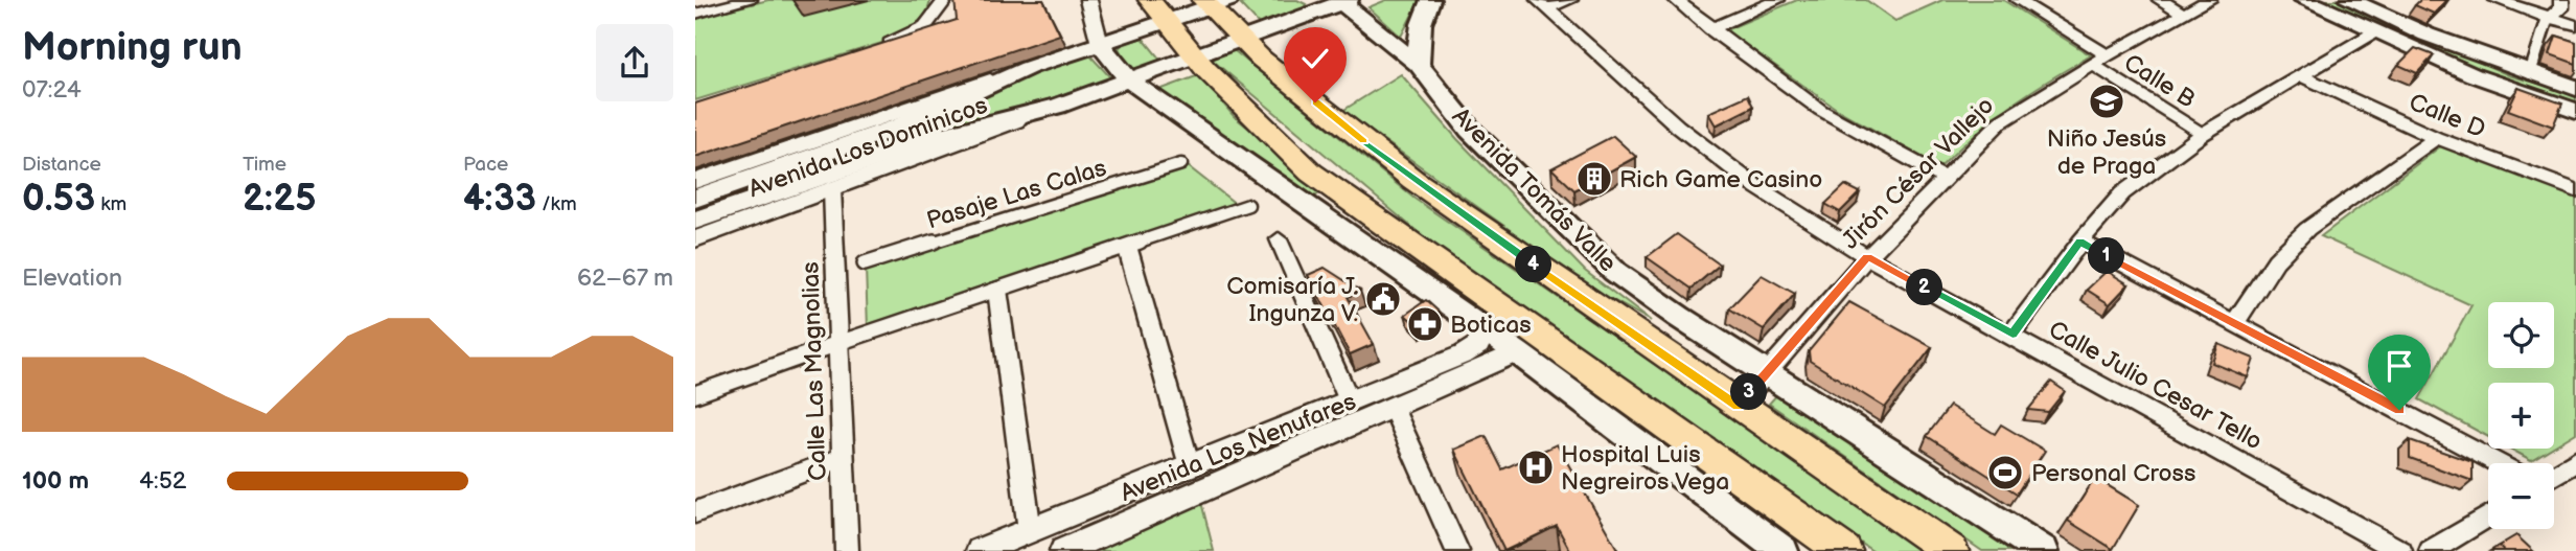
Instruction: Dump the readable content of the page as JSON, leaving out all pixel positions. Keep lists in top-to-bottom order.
{
  "streets": {
    "main road": ["Avenida Los Dominicos", "Avenida Tomás Valle"],
    "street": [
      "Calle B",
      "Calle D",
      "Jirón César Vallejo",
      "Pasaje Las Calas",
      "Calle Las Magnolias",
      "Calle Julio Cesar Tello",
      "Avenida Los Nenufares"
    ]
  },
  "crossings": [
    ["Calle B", "Jirón César Vallejo"],
    ["Avenida Los Dominicos", "Avenida Tomás Valle"],
    ["Avenida Los Dominicos", "Calle Las Magnolias"],
    ["Jirón César Vallejo", "Avenida Tomás Valle"],
    ["Jirón César Vallejo", "Calle Julio Cesar Tello"]
  ],
  "places": {
    "school or university": ["Niño Jesús de Praga"],
    "building": ["Rich Game Casino"],
    "public building": ["Comisaría J. Ingunza V."],
    "pharmacy": ["Boticas"],
    "hospital": ["Hospital Luis Negreiros Vega"],
    "sports": ["Personal Cross"]
  },
  "page": {
    "heading": ["Morning run", "07:24"],
    "stats": [
      ["Distance", "0.53 km"],
      ["Time", "2:25"],
      ["Pace", "4:33 /km"]
    ],
    "pins": [
      "1",
      "4",
      "2",
      "3"
    ],
    "chart": ["Elevation", "62–67 m"],
    "map_buttons": ["+", "−"],
    "list": [
      {
        "name": "100 m",
        "note": "4:52"
      }
    ]
  }
}
